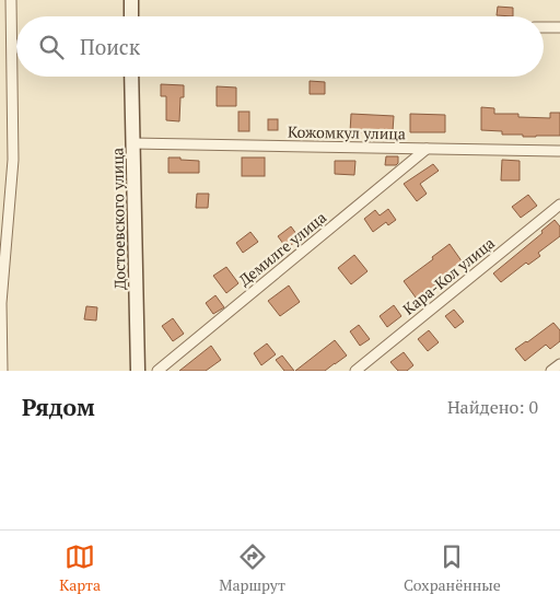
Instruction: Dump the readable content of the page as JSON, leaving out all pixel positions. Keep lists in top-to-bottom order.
{
  "streets": {
    "street": [
      "Кожомкул улица",
      "Достоевского улица",
      "Демилге улица",
      "Кара-Кол улица"
    ]
  },
  "crossings": [
    ["Кожомкул улица", "Достоевского улица"],
    ["Кожомкул улица", "Демилге улица"]
  ],
  "page": {
    "search": "Поиск",
    "heading": ["Рядом", "Найдено: 0"],
    "nav": ["Карта", "Маршрут", "Сохранённые"]
  }
}
